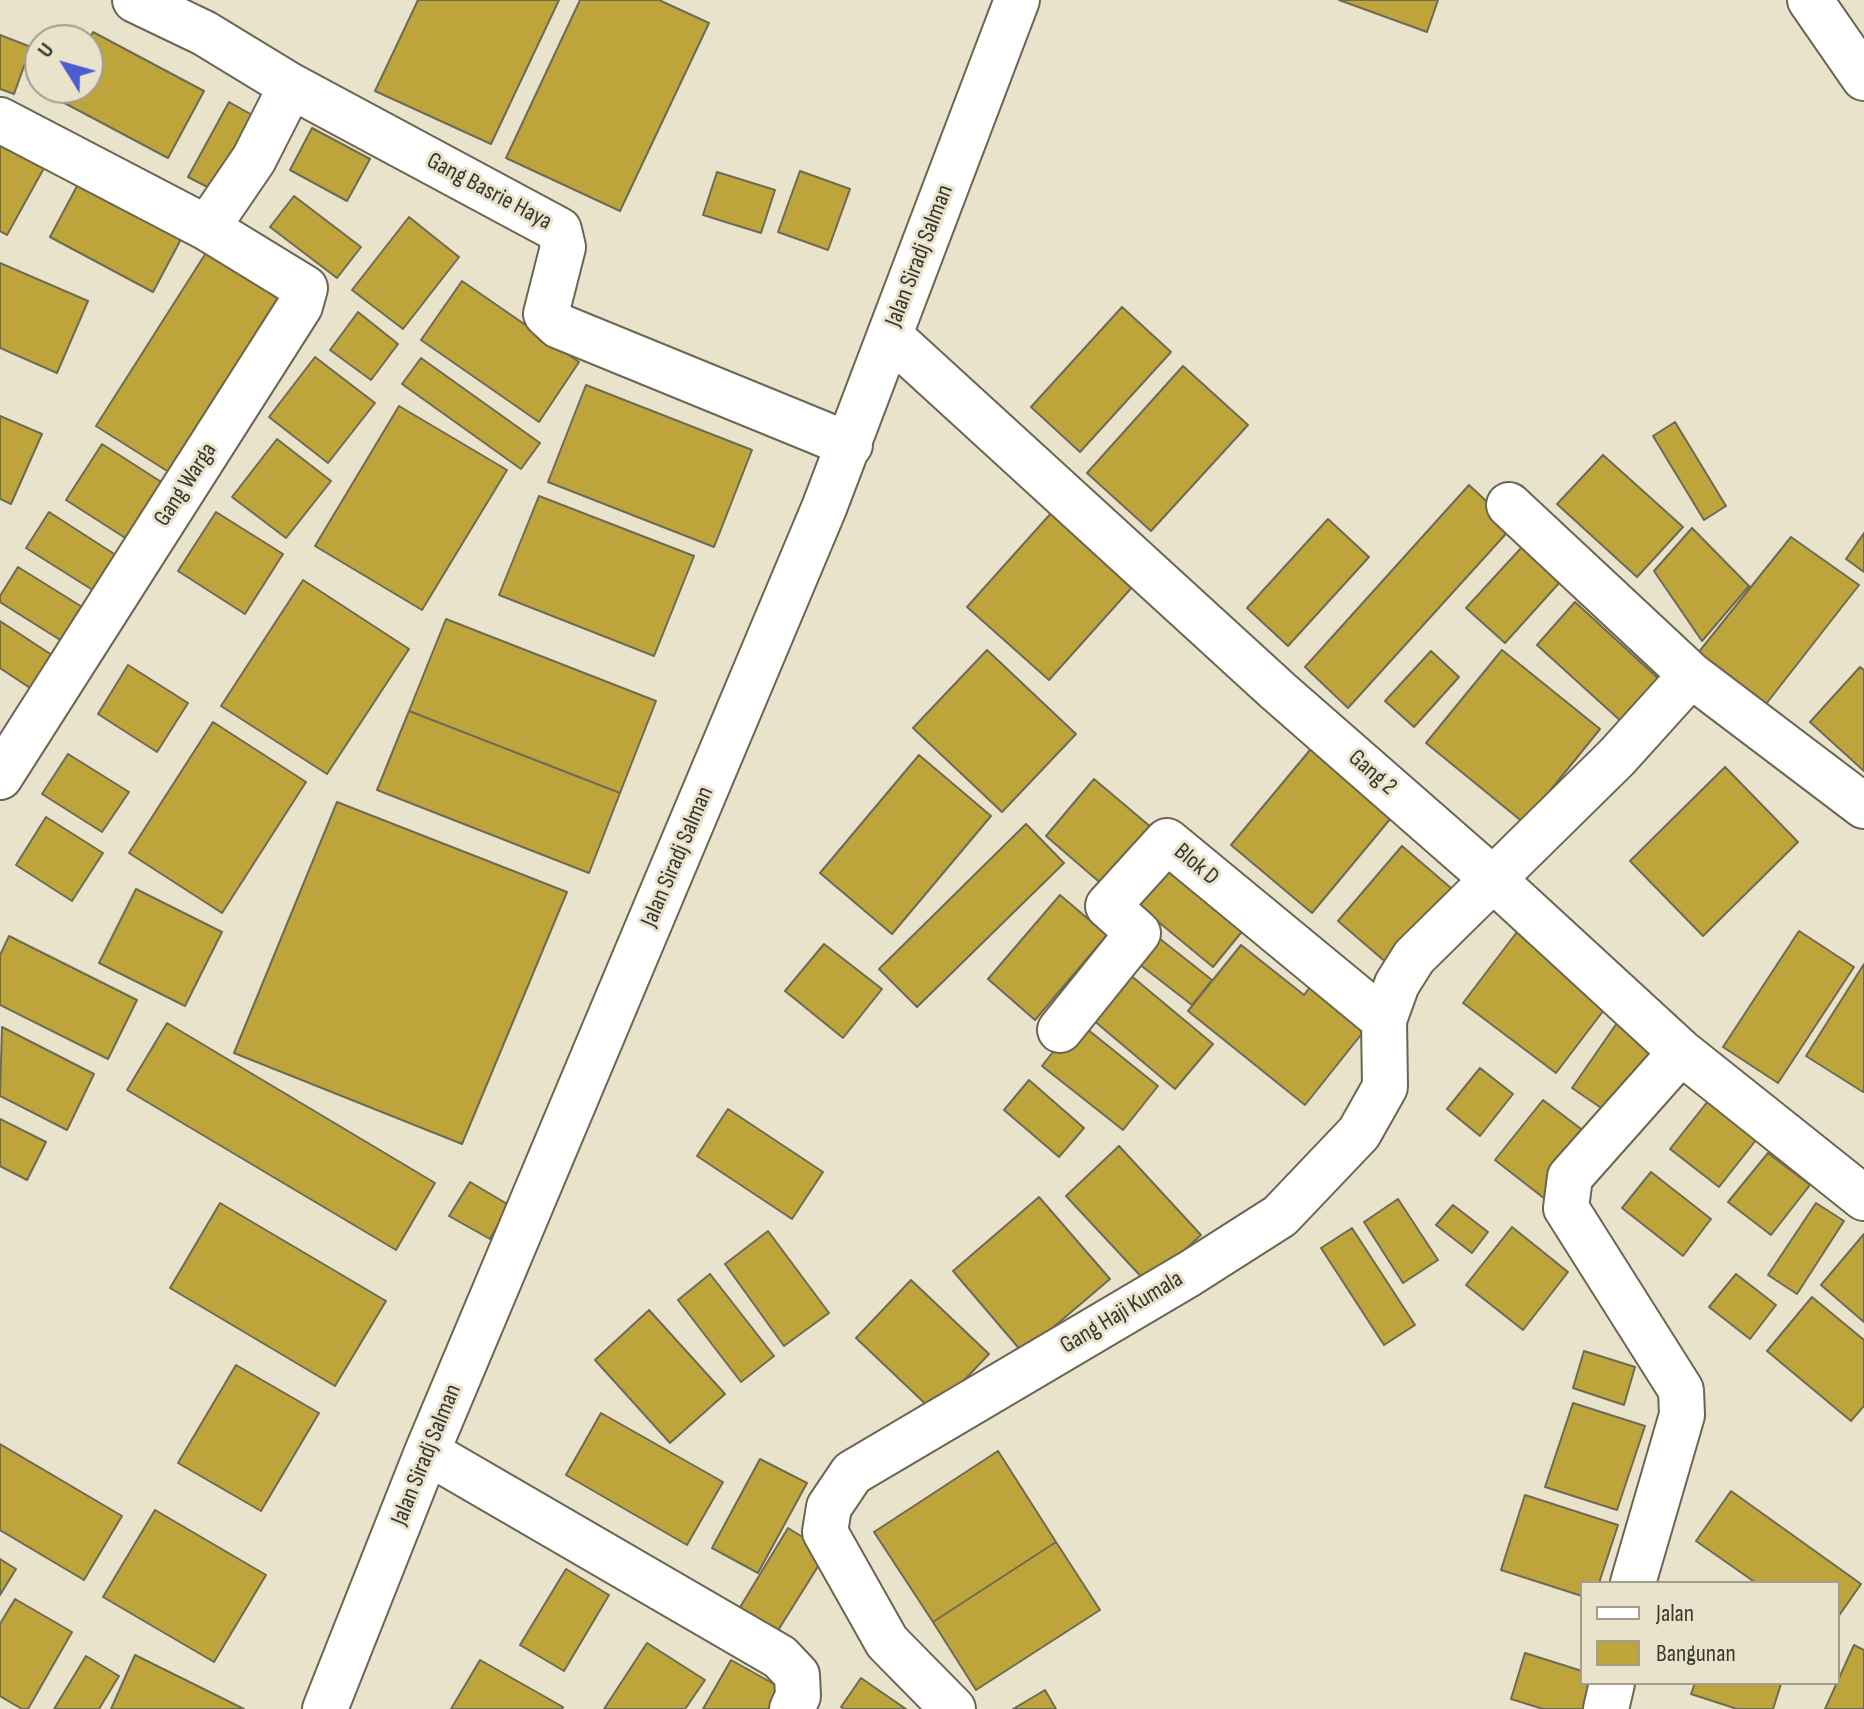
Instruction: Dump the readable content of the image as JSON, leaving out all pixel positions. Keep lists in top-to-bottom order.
{
  "streets": {
    "street": [
      "Gang Basrie Haya",
      "Jalan Siradj Salman",
      "Gang Warga",
      "Gang 2",
      "Blok D",
      "Gang Haji Kumala"
    ]
  },
  "crossings": [
    ["Gang Basrie Haya", "Jalan Siradj Salman"],
    ["Jalan Siradj Salman", "Gang 2"],
    ["Gang 2", "Gang Haji Kumala"],
    ["Blok D", "Gang Haji Kumala"]
  ],
  "legend": ["Jalan", "Bangunan"],
  "north": "top left"
}
